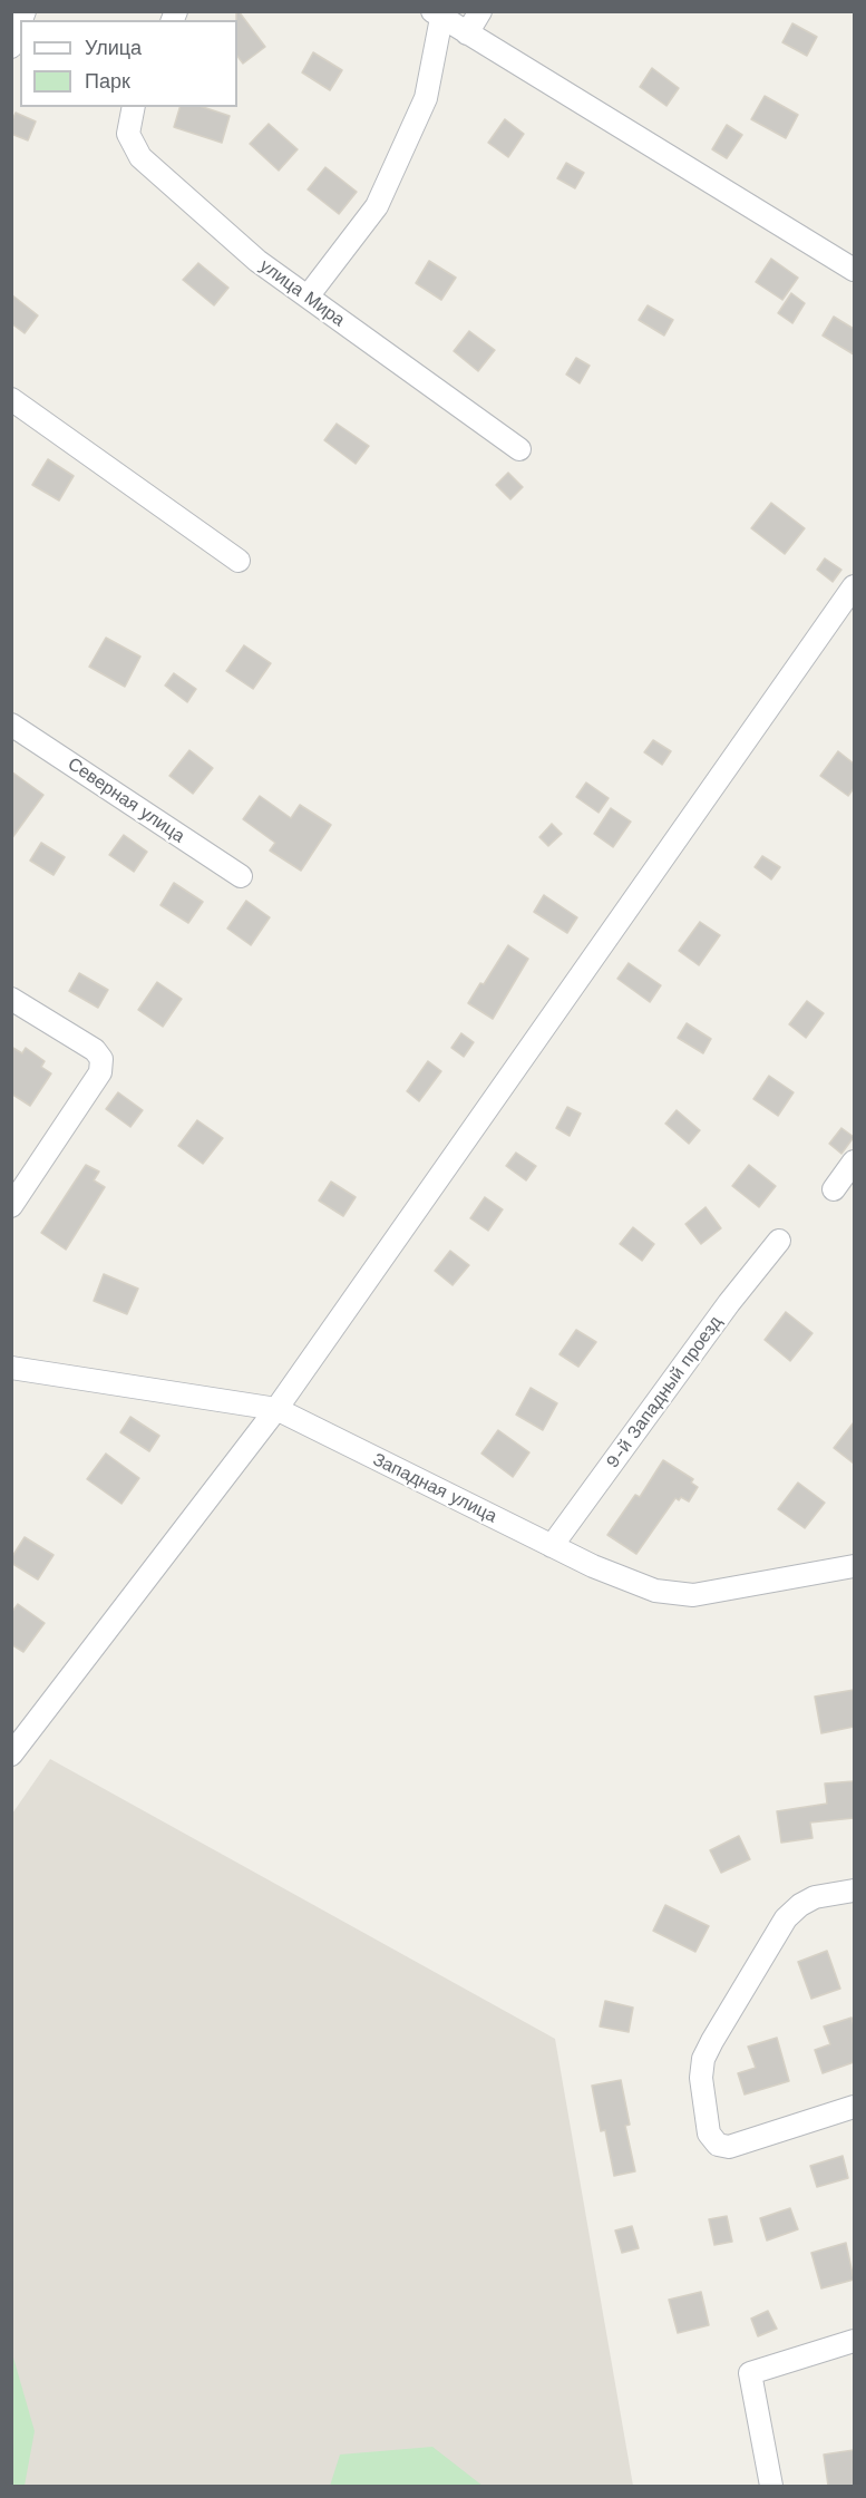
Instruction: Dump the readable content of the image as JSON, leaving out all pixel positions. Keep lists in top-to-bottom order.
{
  "streets": {
    "street": [
      "улица Мира",
      "Северная улица",
      "9-й Западный проезд",
      "Западная улица"
    ]
  },
  "crossings": [
    ["9-й Западный проезд", "Западная улица"]
  ],
  "legend": ["Улица", "Парк"]
}
